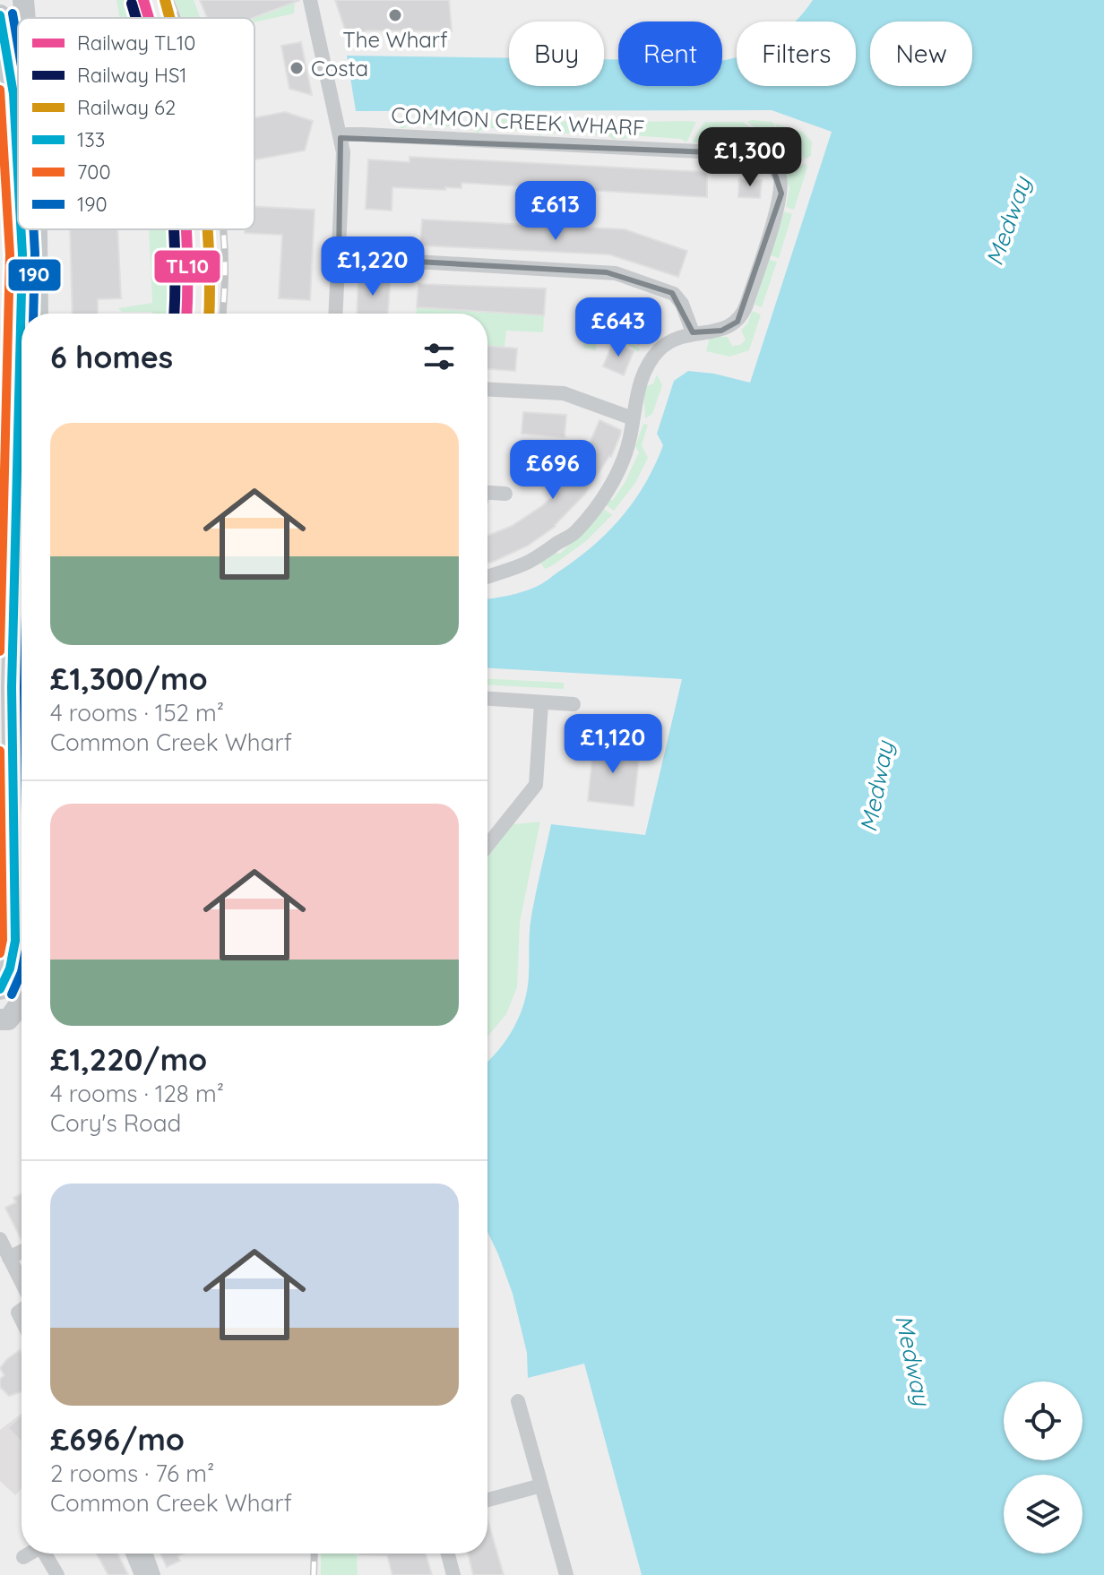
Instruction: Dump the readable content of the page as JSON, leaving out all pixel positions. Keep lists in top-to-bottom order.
{
  "streets": {
    "street": ["COMMON CREEK WHARF"]
  },
  "water": ["Medway"],
  "places": ["The Wharf", "Costa"],
  "lines": [
    "rail line TL10",
    "rail line 62",
    "rail line HS1",
    "transit line 190",
    "transit line 133",
    "transit line 700"
  ],
  "legend": [
    "Railway TL10",
    "Railway HS1",
    "Railway 62",
    "133",
    "700",
    "190"
  ],
  "page": {
    "chip": [
      "Buy",
      "Rent",
      "Filters",
      "New"
    ],
    "price": [
      "£1,300",
      "£613",
      "£1,220",
      "£643",
      "£696",
      "£1,120"
    ],
    "heading": "6 homes",
    "list": [
      {
        "name": "£1,300/mo",
        "note": "4 rooms · 152 m² · Common Creek Wharf"
      },
      {
        "name": "£1,220/mo",
        "note": "4 rooms · 128 m² · Cory's Road"
      },
      {
        "name": "£696/mo",
        "note": "2 rooms · 76 m² · Common Creek Wharf"
      }
    ]
  }
}
